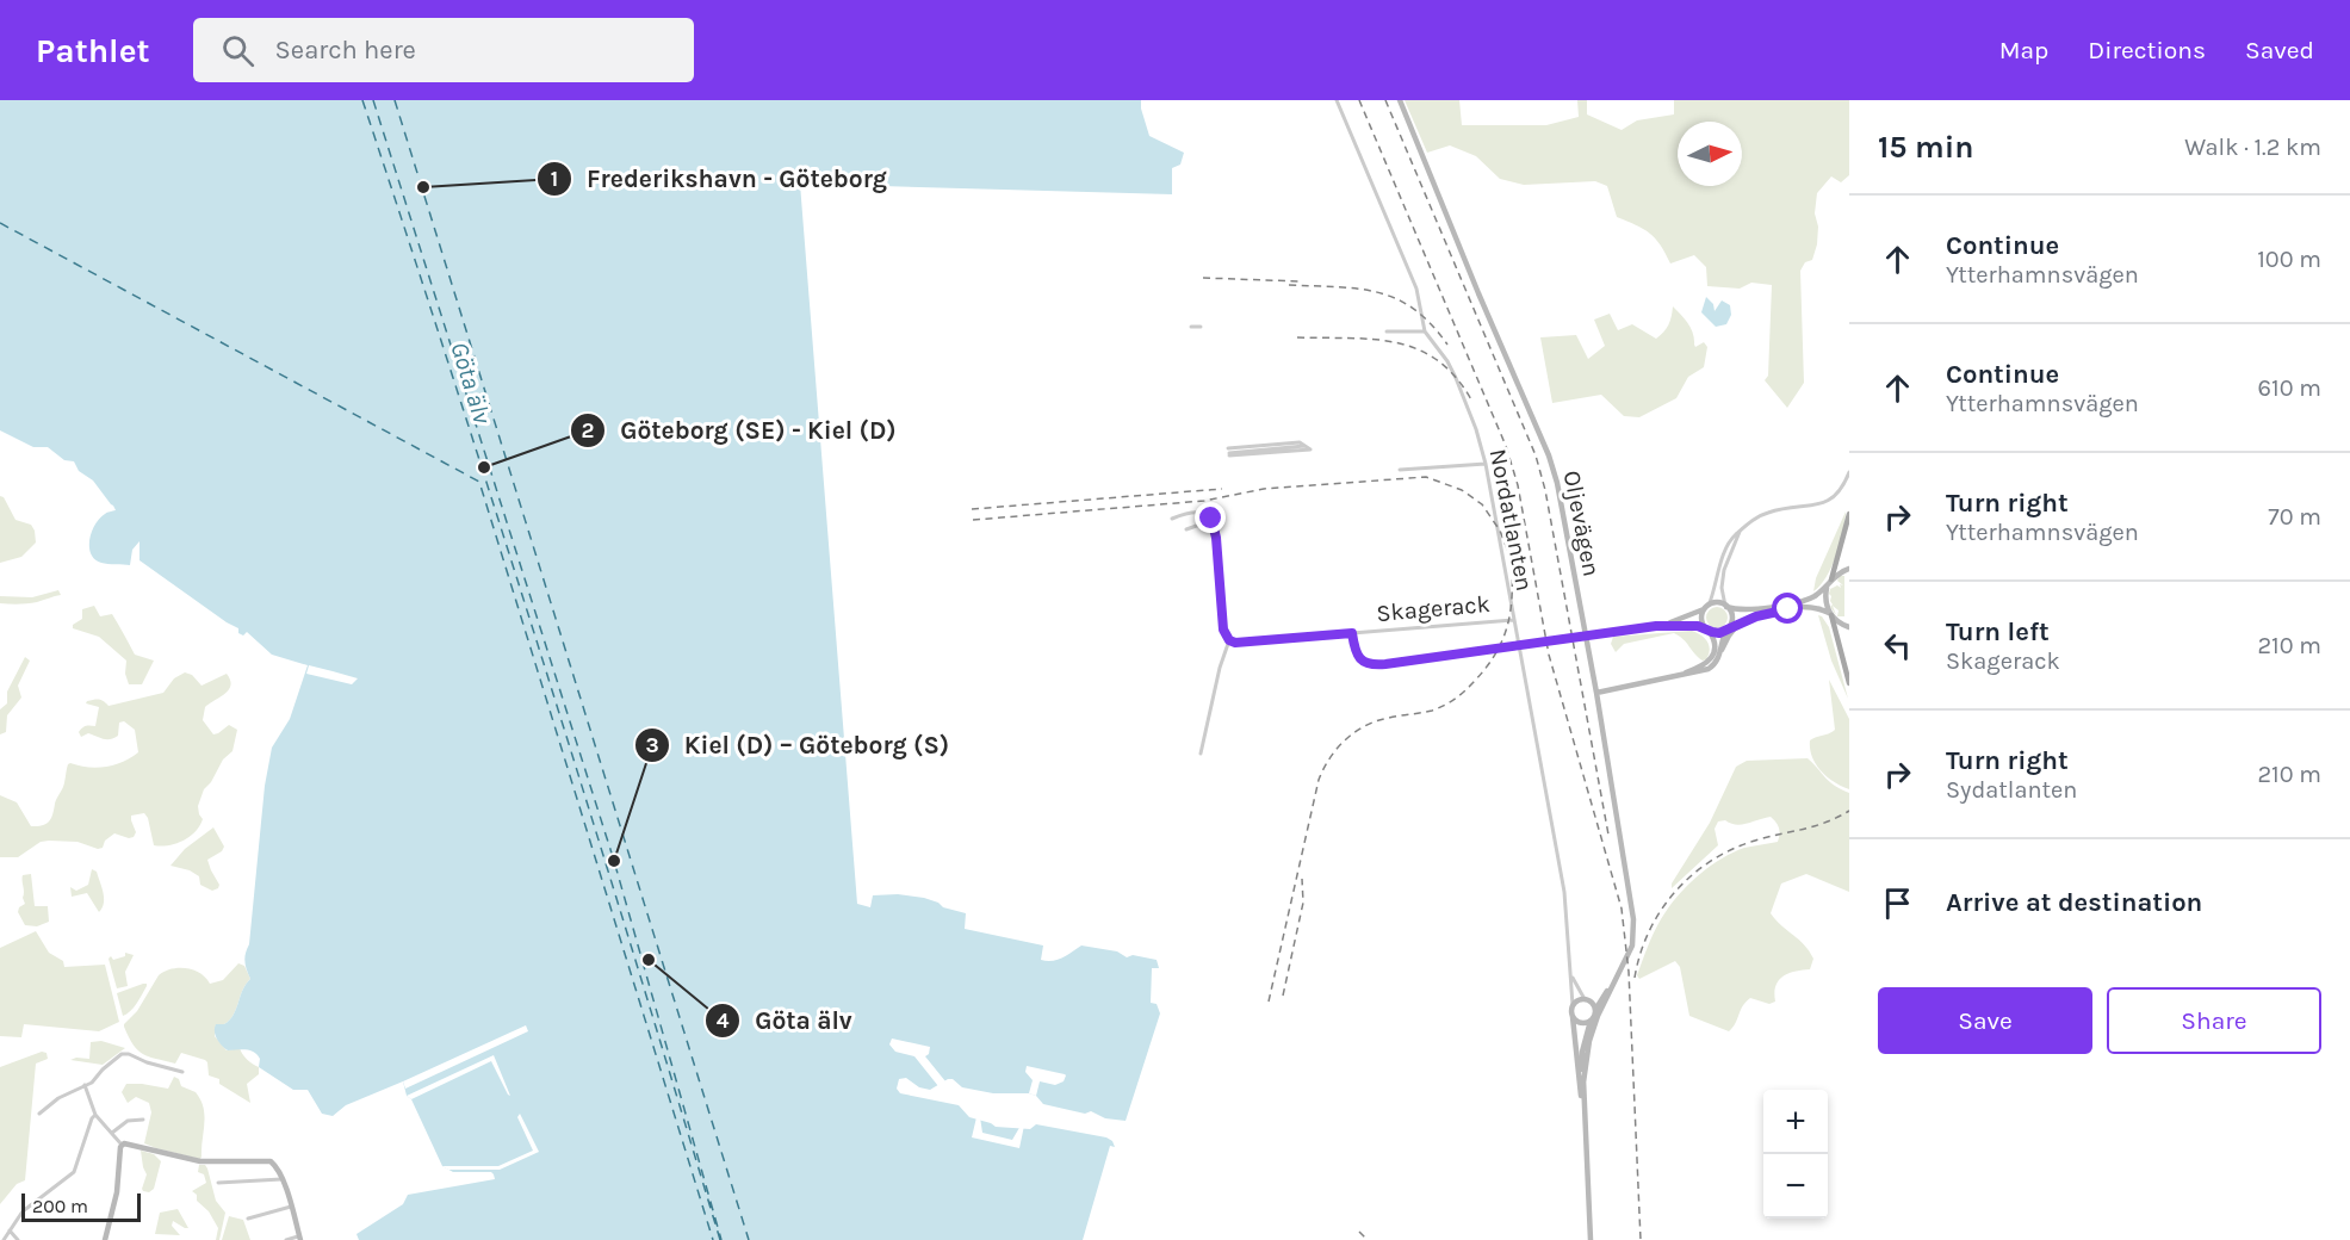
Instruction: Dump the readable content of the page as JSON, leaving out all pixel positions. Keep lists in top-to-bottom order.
{
  "streets": {
    "street": ["Nordatlanten", "Oljevägen", "Skagerack"]
  },
  "crossings": [
    ["Nordatlanten", "Oljevägen"],
    ["Nordatlanten", "Skagerack"]
  ],
  "water": ["Göta älv"],
  "places": [
    "Frederikshavn - Göteborg",
    "Göteborg (SE) - Kiel (D)",
    "Kiel (D) – Göteborg (S)",
    "Göta älv"
  ],
  "scale_bar": "200 m",
  "north": "right",
  "page": {
    "header": "Pathlet",
    "search": "Search here",
    "nav": ["Map", "Directions", "Saved"],
    "heading": ["15 min", "Walk · 1.2 km"],
    "list": [
      ["Continue", "Ytterhamnsvägen", "100 m"],
      ["Continue", "Ytterhamnsvägen", "610 m"],
      ["Turn right", "Ytterhamnsvägen", "70 m"],
      ["Turn left", "Skagerack", "210 m"],
      ["Turn right", "Sydatlanten", "210 m"],
      "Arrive at destination"
    ],
    "buttons": ["Save", "Share"],
    "map_buttons": ["+", "−"],
    "scale": "200 m"
  }
}
